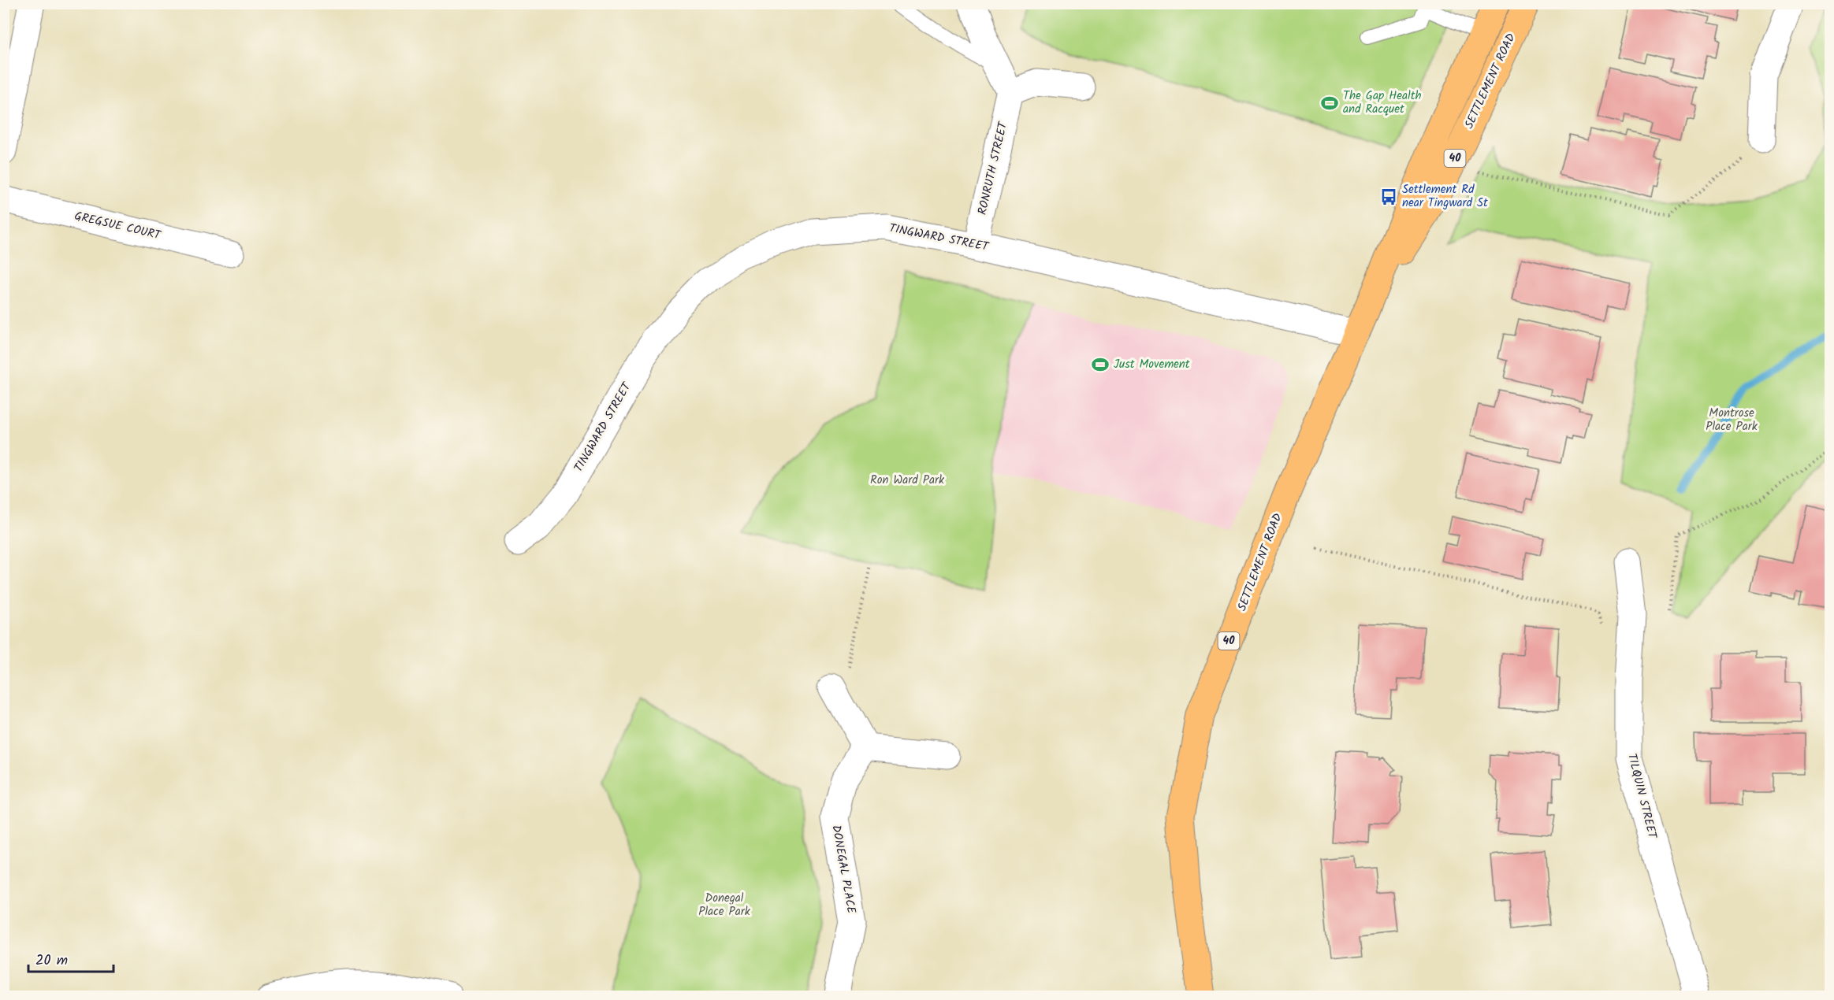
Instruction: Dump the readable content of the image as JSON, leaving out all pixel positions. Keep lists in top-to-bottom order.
{
  "streets": {
    "main road": ["SETTLEMENT ROAD", "40"],
    "street": [
      "RONRUTH STREET",
      "GREGSUE COURT",
      "TINGWARD STREET",
      "TILQUIN STREET",
      "DONEGAL PLACE"
    ]
  },
  "crossings": [
    ["SETTLEMENT ROAD", "TINGWARD STREET"],
    ["RONRUTH STREET", "TINGWARD STREET"]
  ],
  "parks": ["Montrose Place Park", "Ron Ward Park", "Donegal Place Park"],
  "places": {
    "sports": ["The Gap Health and Racquet", "Just Movement"],
    "bus stop": ["Settlement Rd near Tingward St"]
  },
  "scale_bar": "20 m"
}
